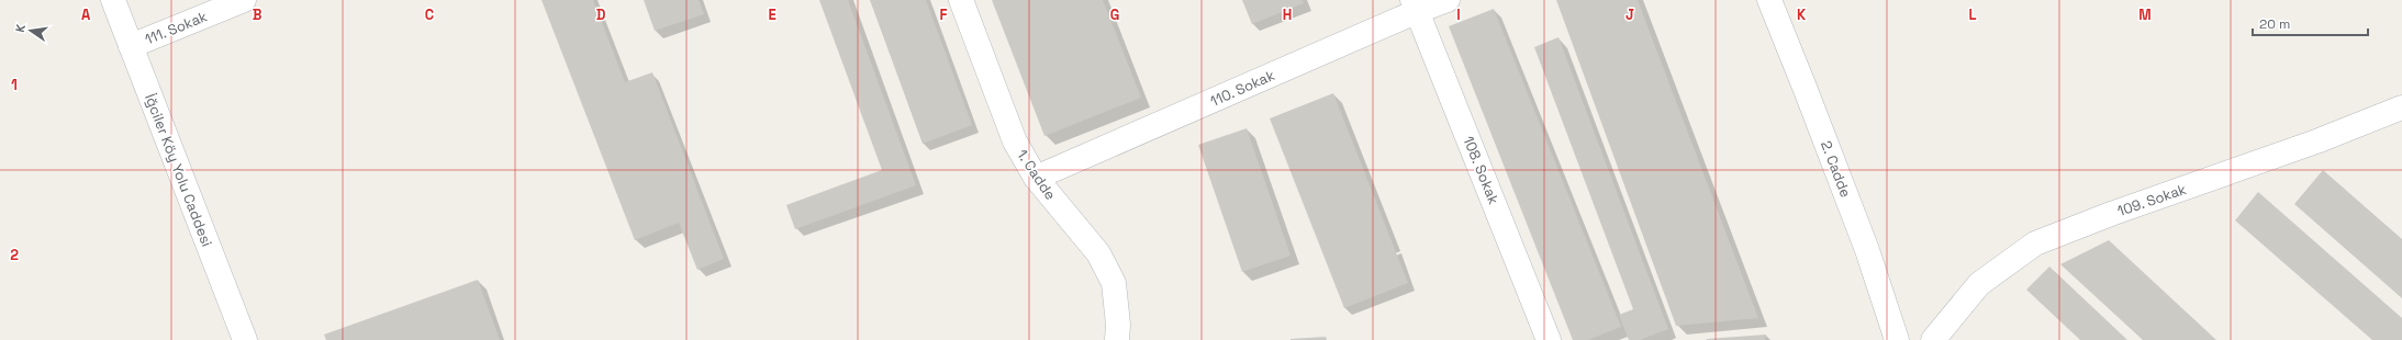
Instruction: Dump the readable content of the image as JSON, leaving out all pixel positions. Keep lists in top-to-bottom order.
{
  "streets": {
    "street": [
      "111. Sokak",
      "110. Sokak",
      "2. Cadde",
      "İğciler Köy Yolu Caddesi",
      "108. Sokak",
      "1. Cadde",
      "109. Sokak"
    ]
  },
  "crossings": [
    ["111. Sokak", "İğciler Köy Yolu Caddesi"],
    ["110. Sokak", "108. Sokak"],
    ["110. Sokak", "1. Cadde"]
  ],
  "scale_bar": "20 m",
  "north": "left",
  "grid": {
    "columns": [
      "A",
      "B",
      "C",
      "D",
      "E",
      "F",
      "G",
      "H",
      "I",
      "J",
      "K",
      "L",
      "M"
    ],
    "rows": ["1", "2"]
  }
}
